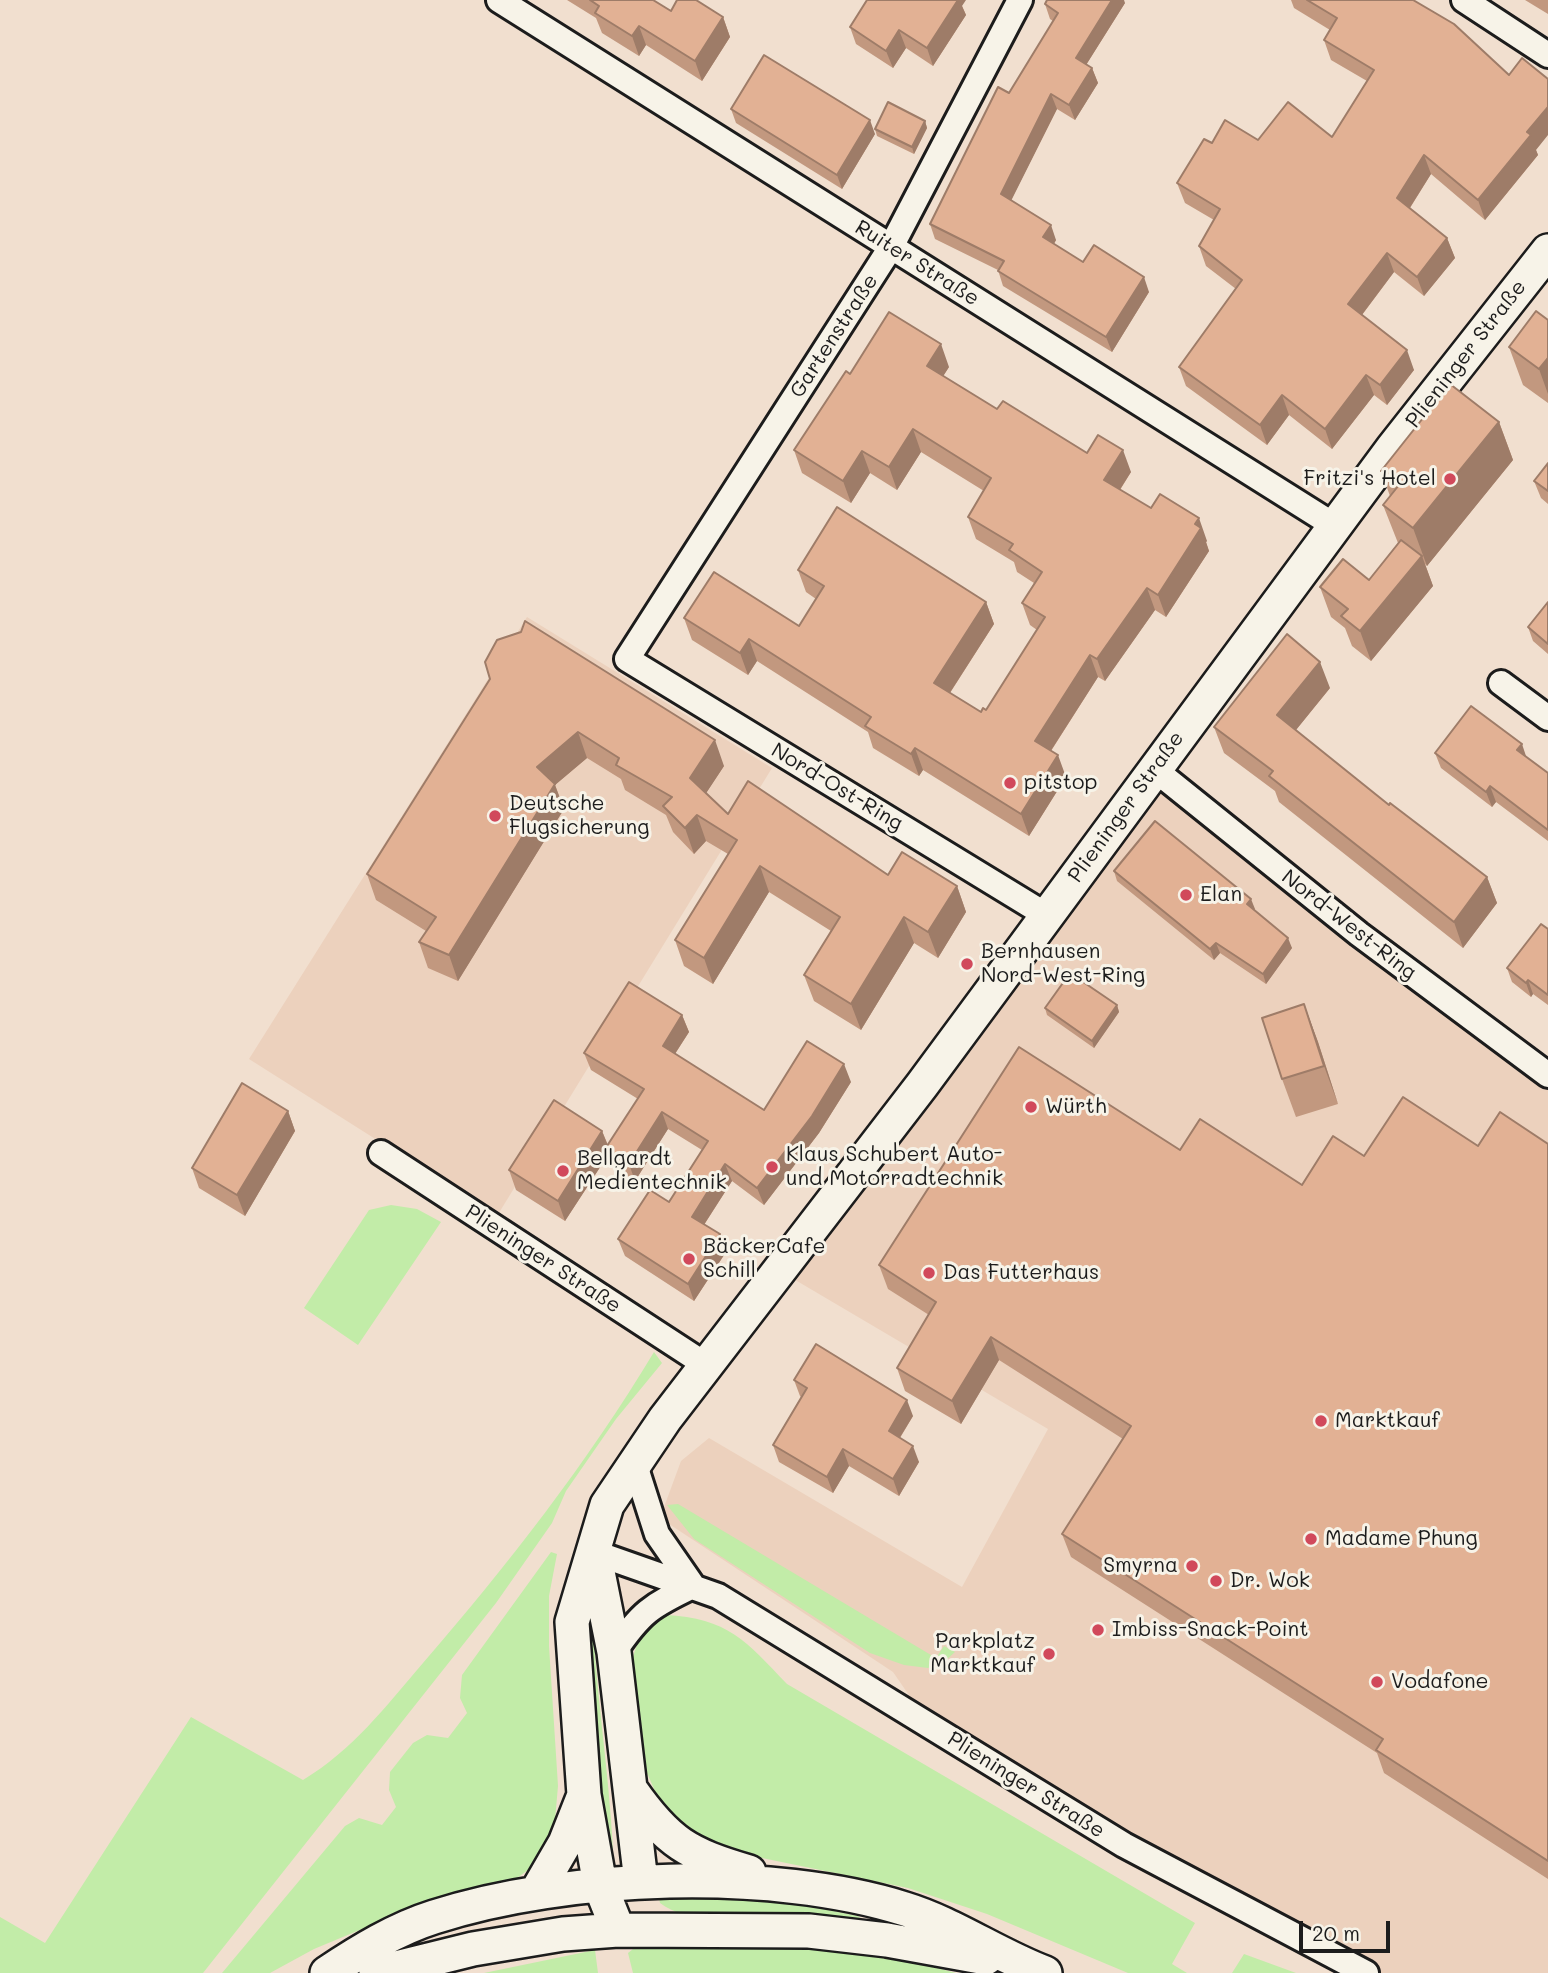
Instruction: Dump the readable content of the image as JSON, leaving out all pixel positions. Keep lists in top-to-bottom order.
{
  "streets": {
    "main road": ["Plieninger Straße"],
    "street": [
      "Ruiter Straße",
      "Gartenstraße",
      "Nord-Ost-Ring",
      "Nord-West-Ring"
    ]
  },
  "crossings": [
    ["Ruiter Straße", "Gartenstraße"],
    ["Ruiter Straße", "Plieninger Straße"],
    ["Gartenstraße", "Nord-Ost-Ring"],
    ["Plieninger Straße", "Nord-Ost-Ring"],
    ["Plieninger Straße", "Nord-West-Ring"]
  ],
  "places": [
    "Fritzi's Hotel",
    "pitstop",
    "Deutsche Flugsicherung",
    "Elan",
    "Bernhausen Nord-West-Ring",
    "Würth",
    "Klaus Schubert Auto- und Motorradtechnik",
    "Bellgardt Medientechnik",
    "BäckerCafe Schill",
    "Das Futterhaus",
    "Marktkauf",
    "Madame Phung",
    "Smyrna",
    "Dr. Wok",
    "Imbiss-Snack-Point",
    "Parkplatz Marktkauf",
    "Vodafone"
  ],
  "scale_bar": "20 m"
}
